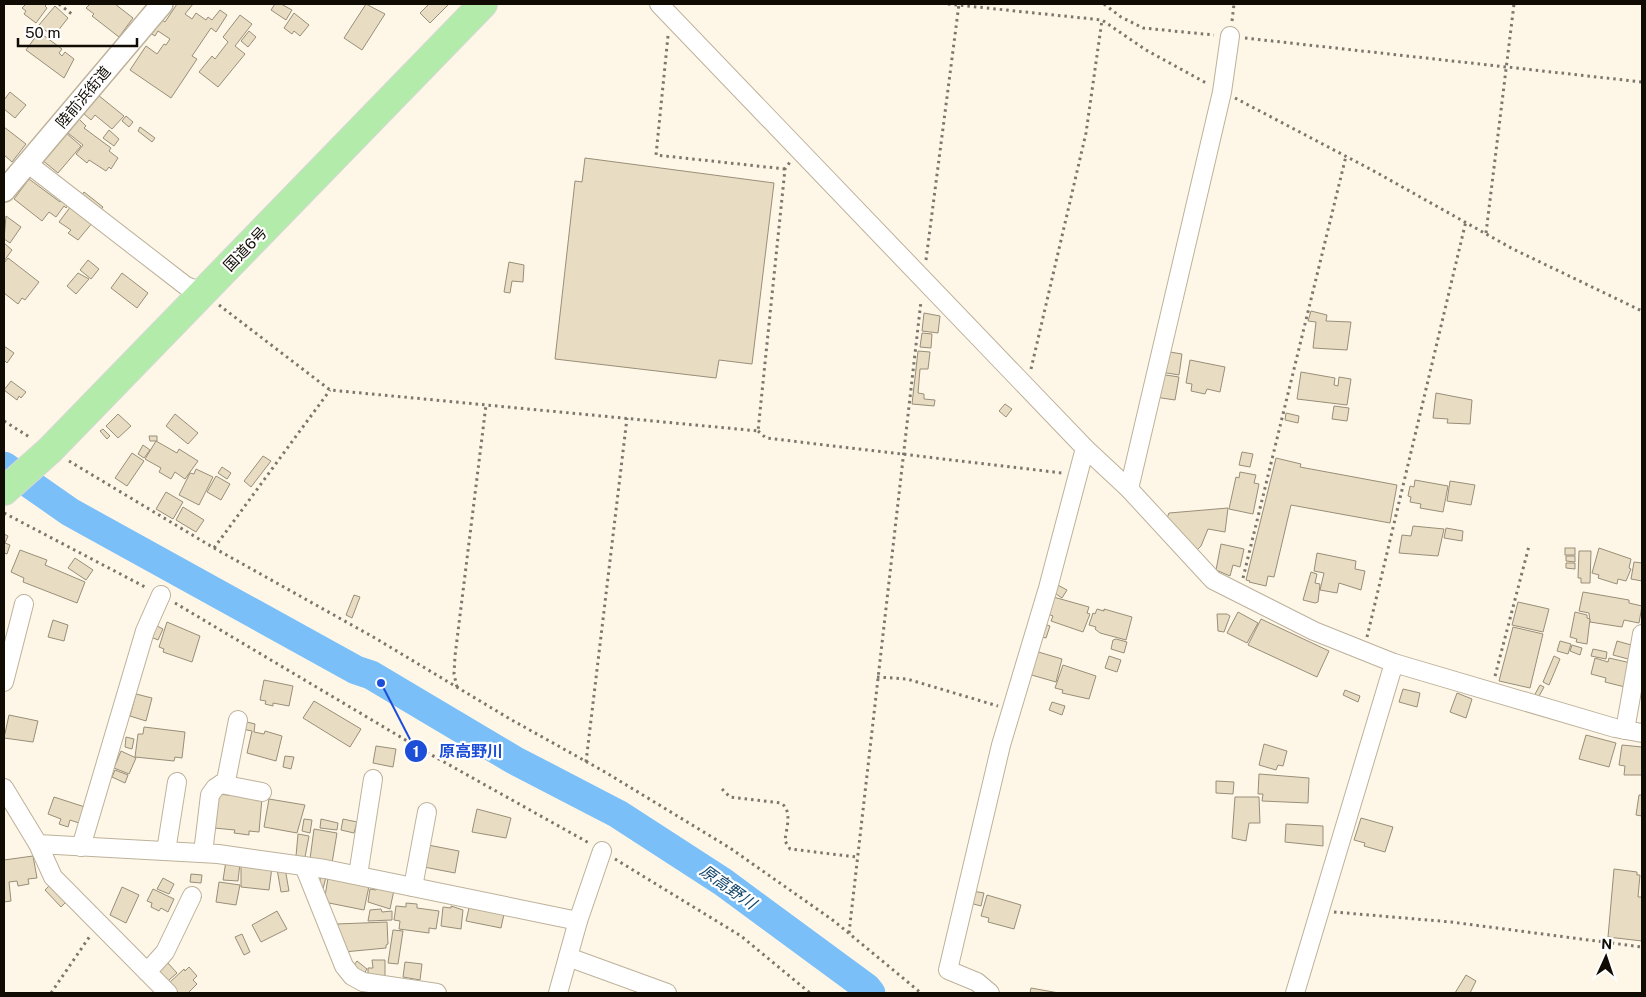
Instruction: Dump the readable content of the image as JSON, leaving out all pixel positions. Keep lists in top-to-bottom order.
{
  "streets": {
    "highway": ["国道6号"],
    "street": ["陸前浜街道"]
  },
  "water": ["原高野川"],
  "places": ["原高野川"],
  "scale_bar": "50 m",
  "north": "top"
}
